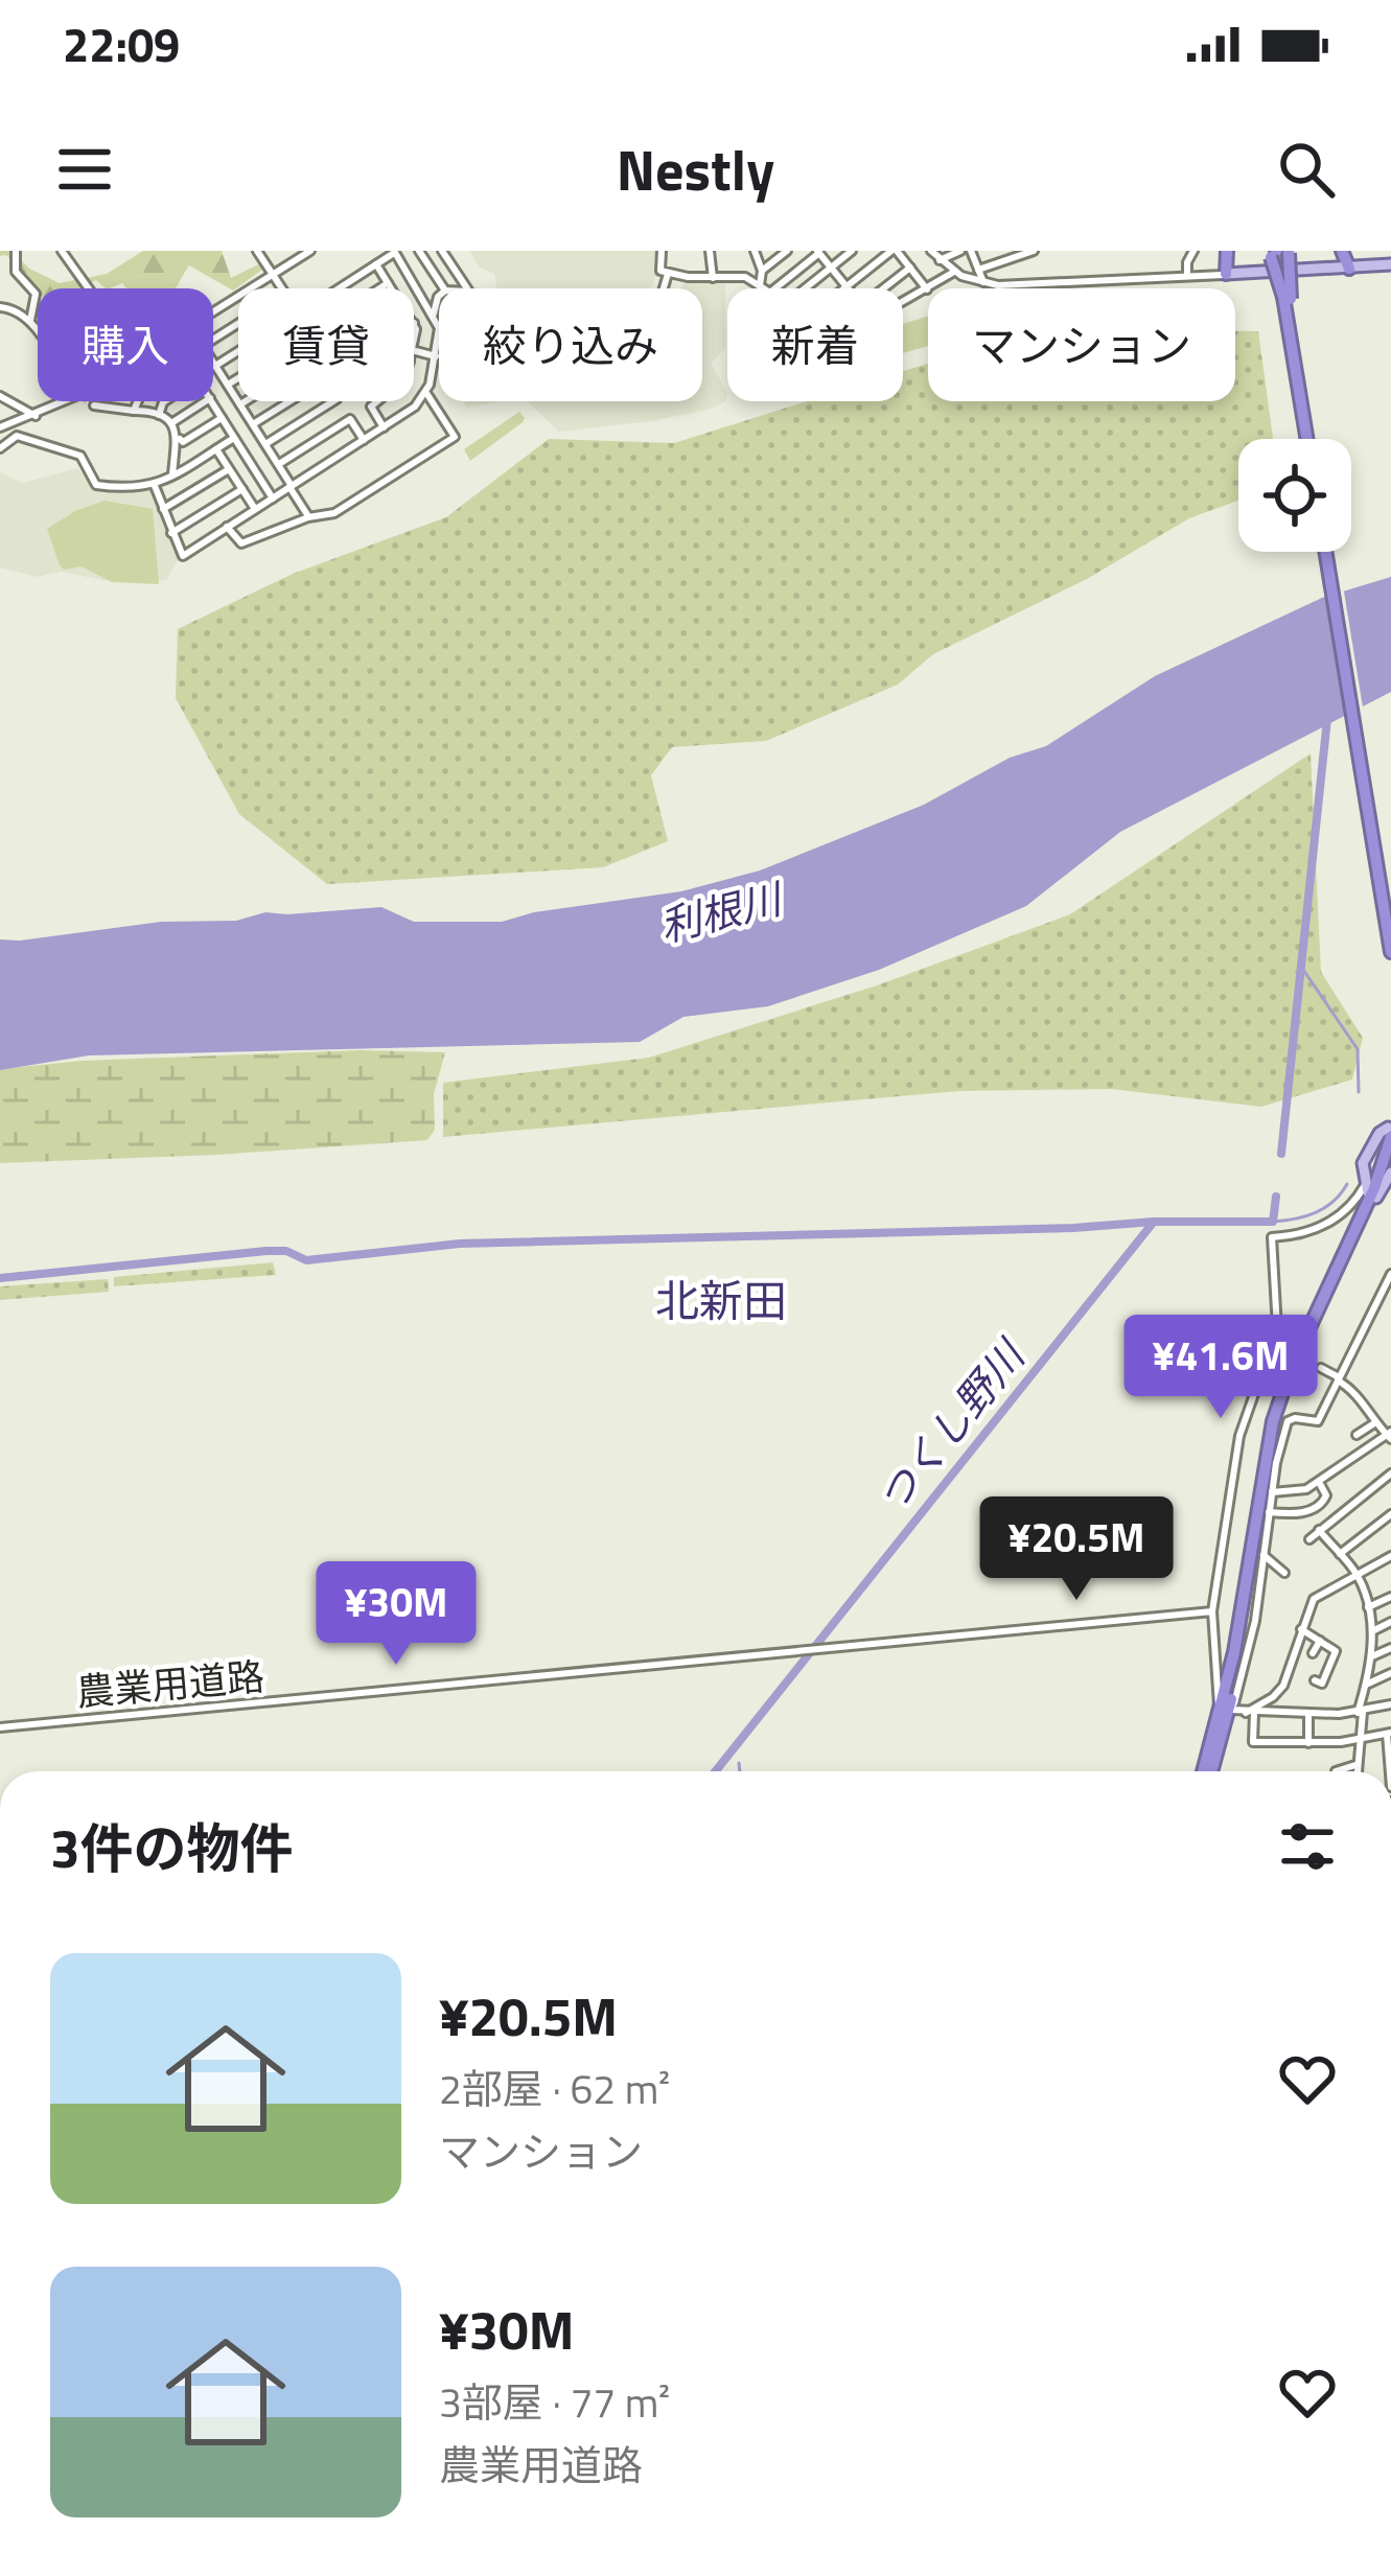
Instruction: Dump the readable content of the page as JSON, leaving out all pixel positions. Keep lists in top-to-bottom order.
{
  "streets": {
    "street": ["農業用道路"]
  },
  "districts": ["北新田"],
  "water": ["利根川", "つくし野川"],
  "page": {
    "status": "22:09",
    "header": "Nestly",
    "chip": [
      "購入",
      "賃貸",
      "絞り込み",
      "新着",
      "マンション"
    ],
    "price": ["¥41.6M", "¥20.5M", "¥30M"],
    "heading": "3件の物件",
    "list": [
      {
        "name": "¥20.5M",
        "note": "2部屋 · 62 m² · マンション"
      },
      {
        "name": "¥30M",
        "note": "3部屋 · 77 m² · 農業用道路"
      }
    ]
  }
}
